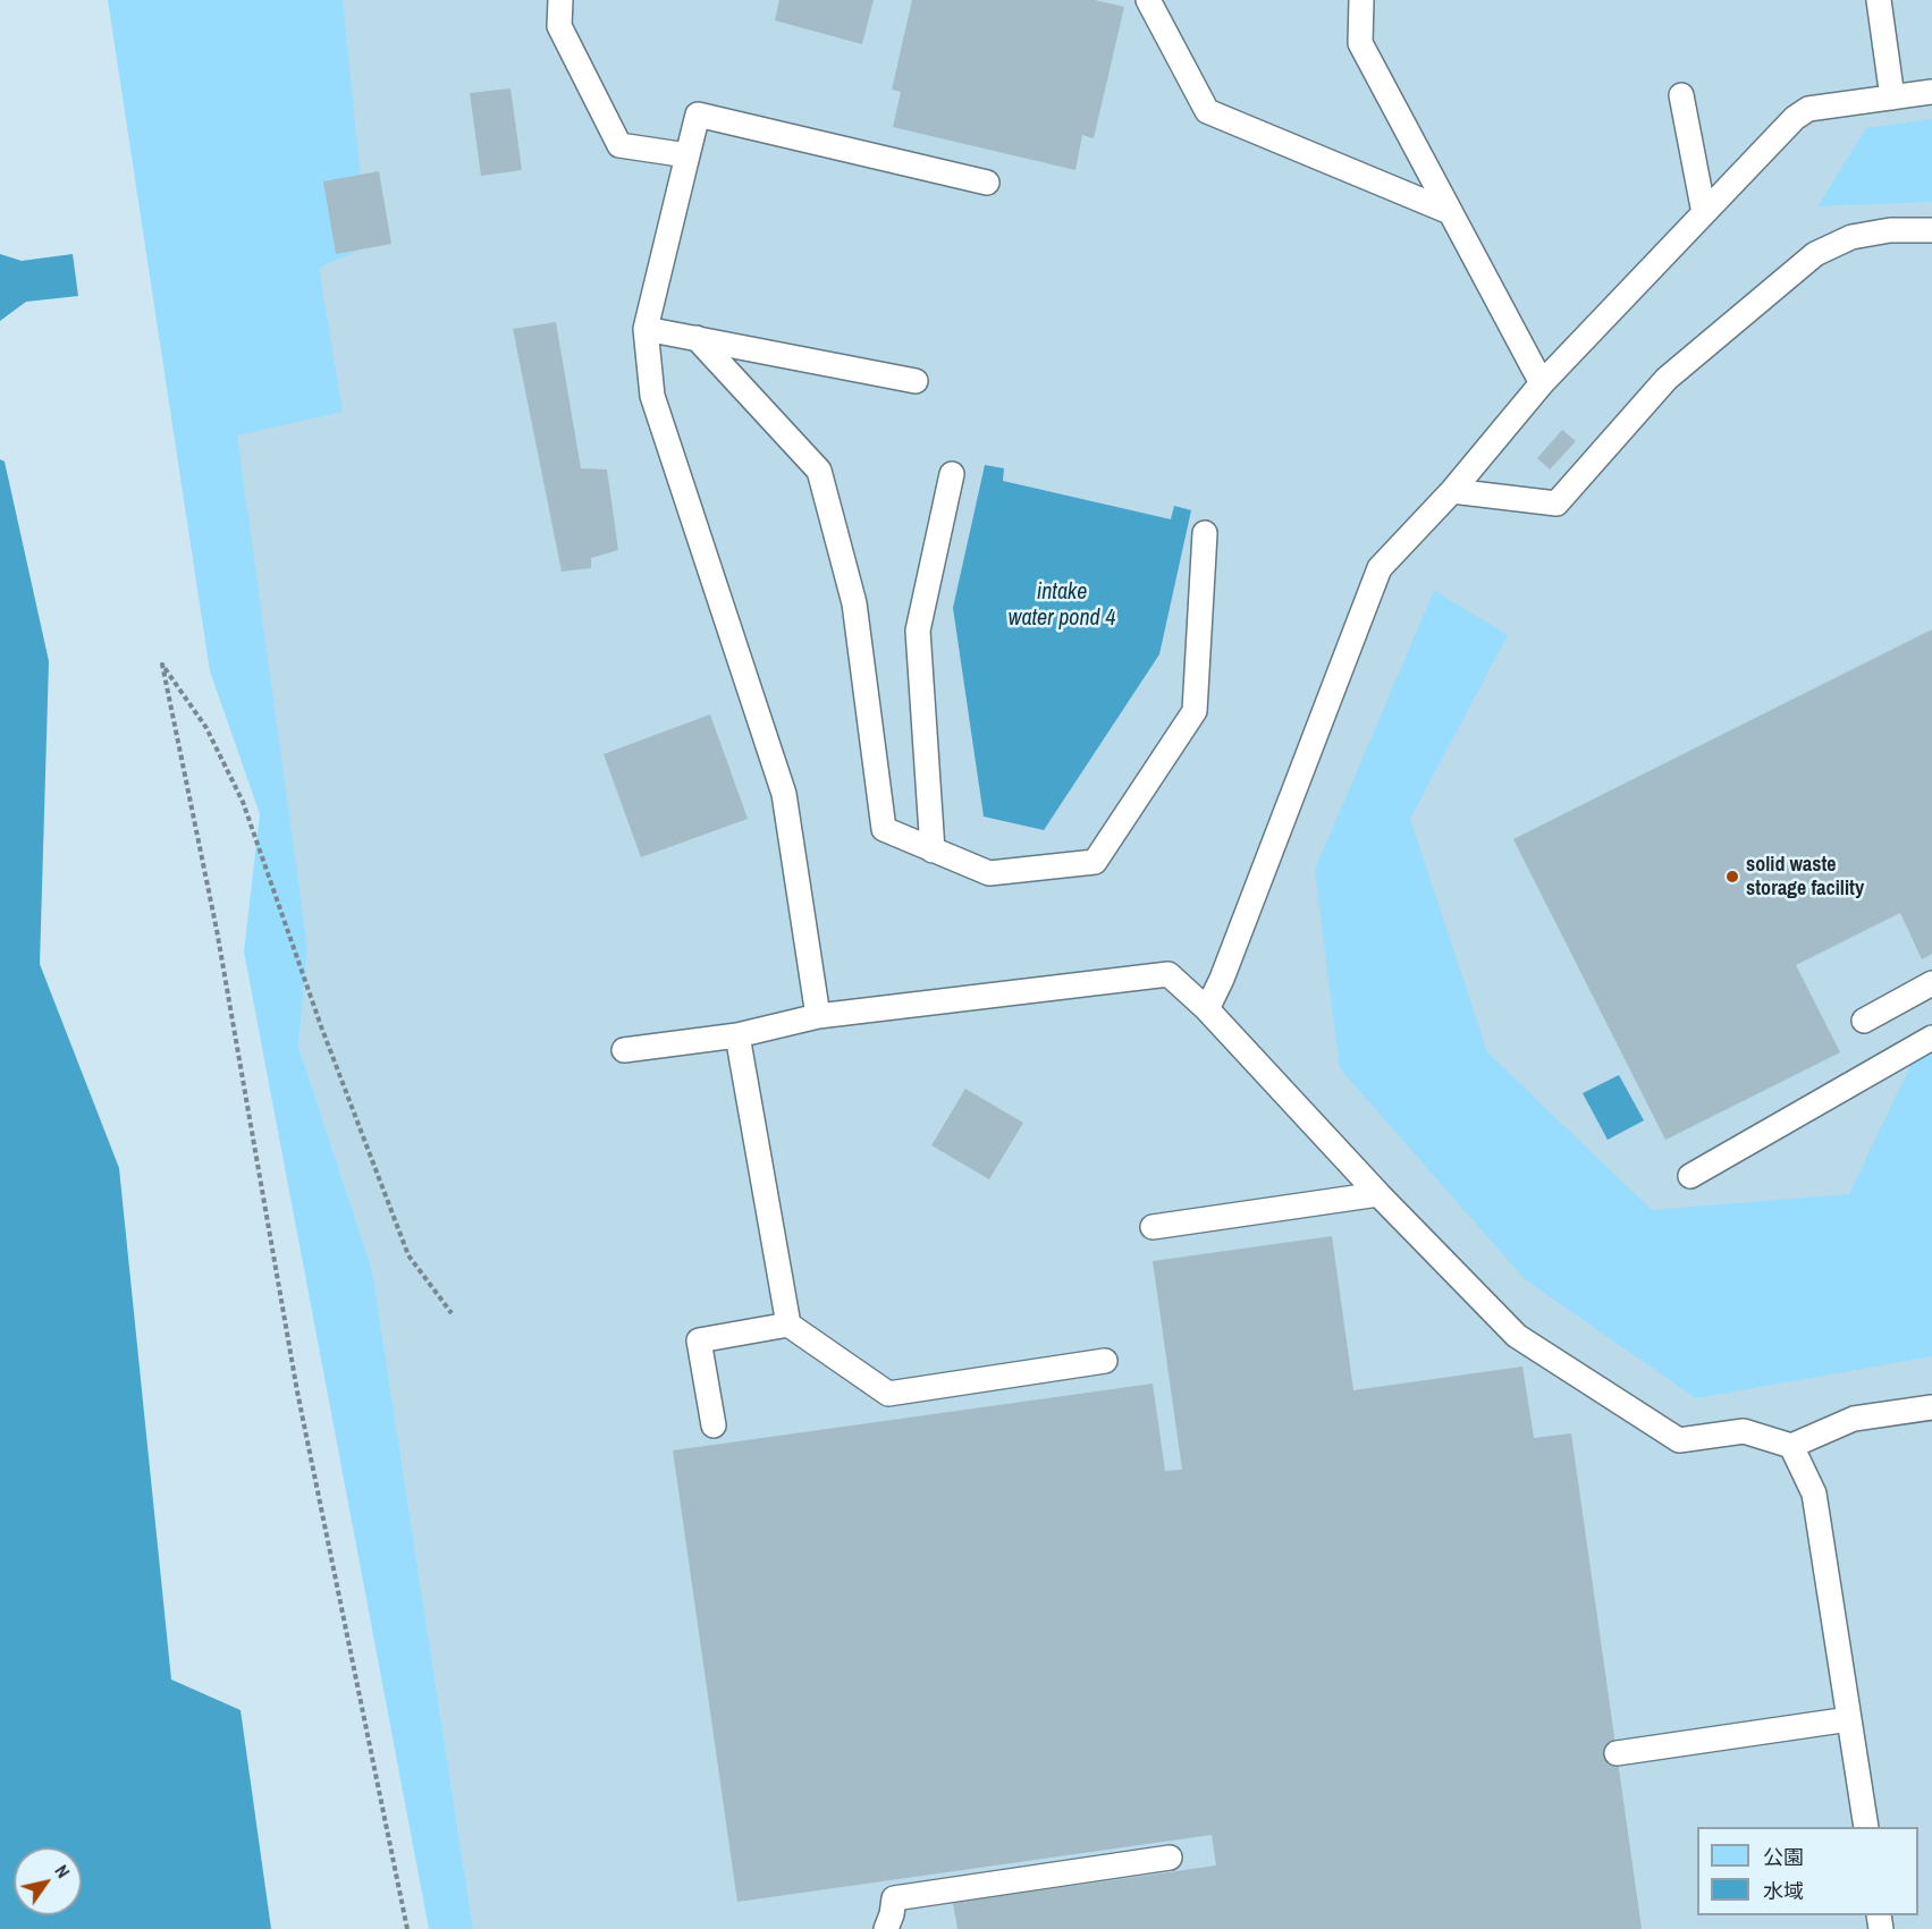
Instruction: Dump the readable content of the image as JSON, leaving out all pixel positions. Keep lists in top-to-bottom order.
{
  "water": ["intake water pond 4"],
  "places": ["solid waste storage facility"],
  "legend": ["公園", "水域"],
  "north": "top right"
}
